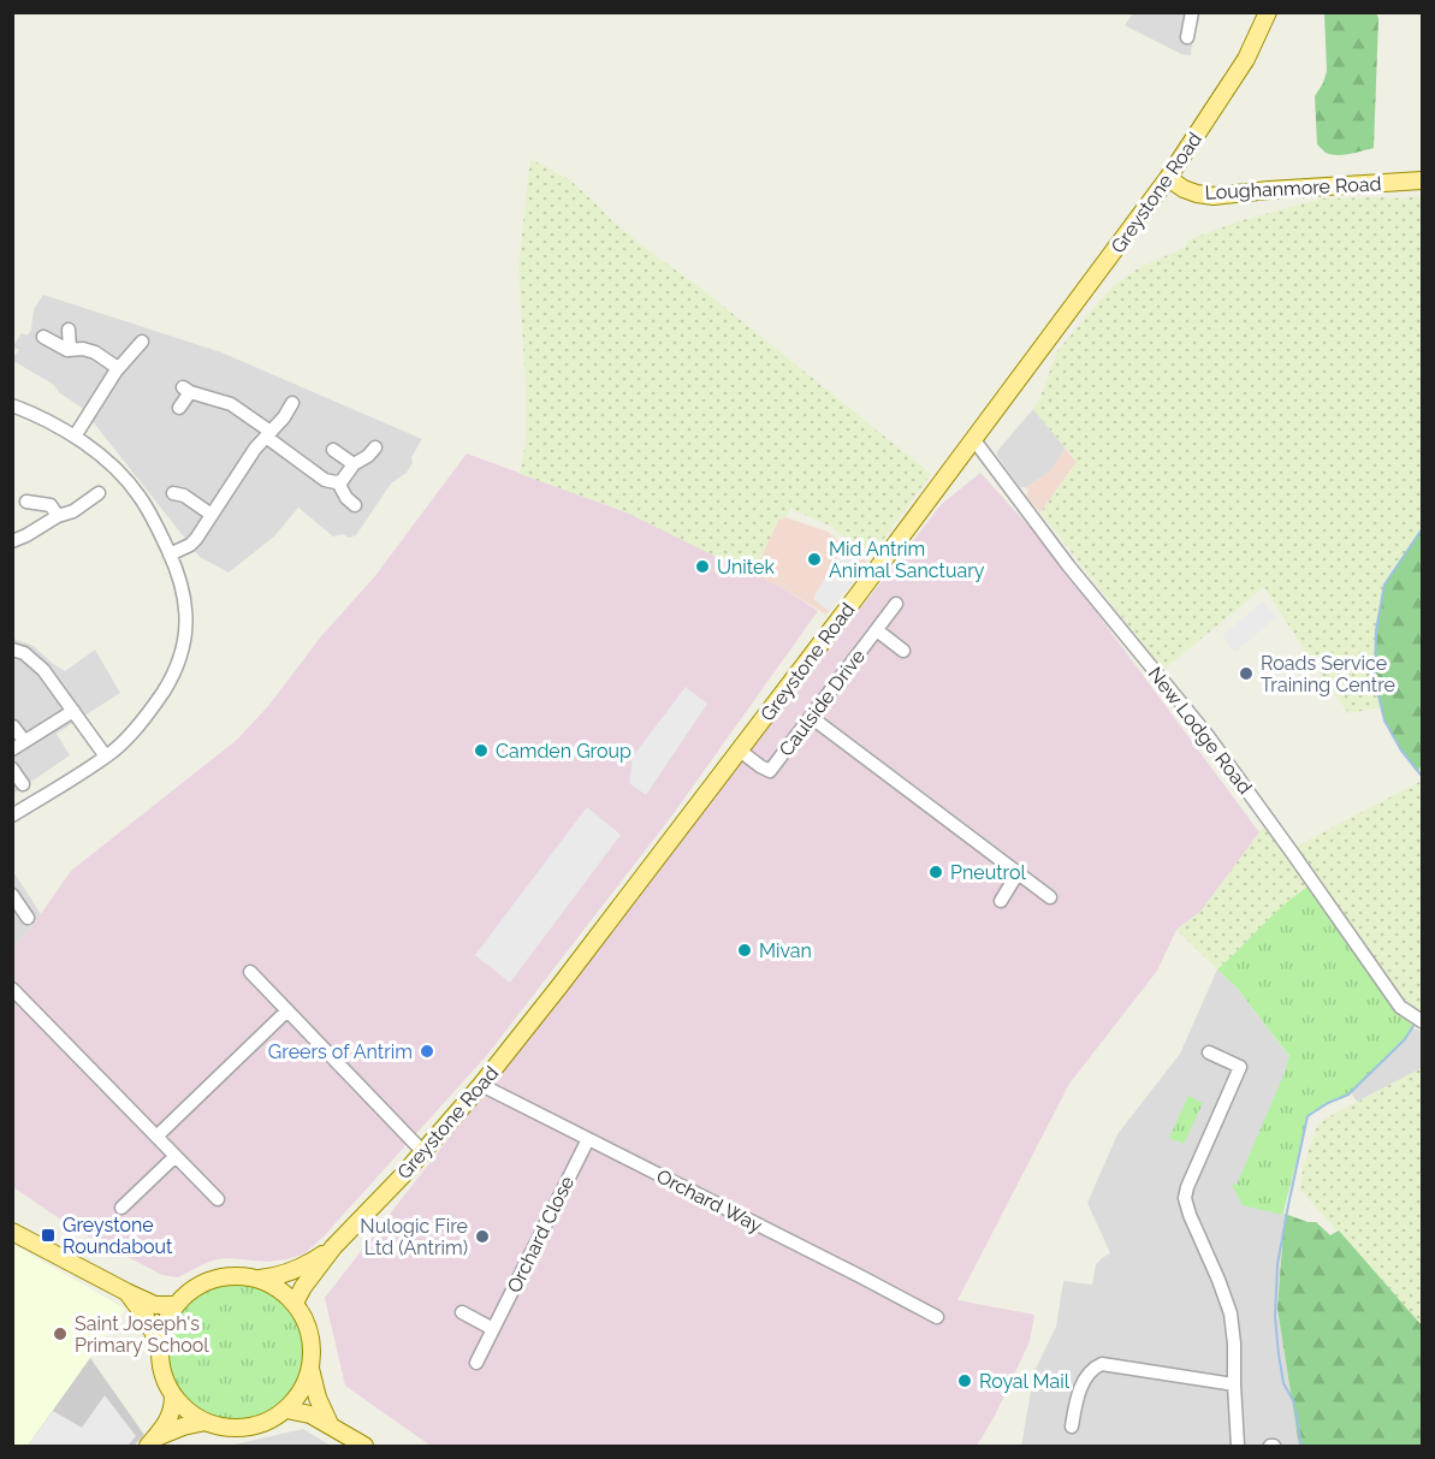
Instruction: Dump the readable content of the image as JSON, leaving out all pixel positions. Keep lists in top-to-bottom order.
{
  "streets": {
    "main road": ["Loughanmore Road", "Greystone Road"],
    "street": [
      "Caulside Drive",
      "New Lodge Road",
      "Orchard Way",
      "Orchard Close"
    ]
  },
  "crossings": [
    ["Loughanmore Road", "Greystone Road"],
    ["Greystone Road", "Caulside Drive"],
    ["Greystone Road", "New Lodge Road"],
    ["Greystone Road", "Orchard Way"],
    ["Orchard Way", "Orchard Close"]
  ],
  "places": {
    "other": [
      "Mid Antrim Animal Sanctuary",
      "Unitek",
      "Roads Service Training Centre",
      "Camden Group",
      "Pneutrol",
      "Mivan",
      "Greers of Antrim",
      "Nulogic Fire Ltd (Antrim)",
      "Saint Joseph's Primary School",
      "Royal Mail"
    ],
    "transit": ["Greystone Roundabout"]
  }
}
